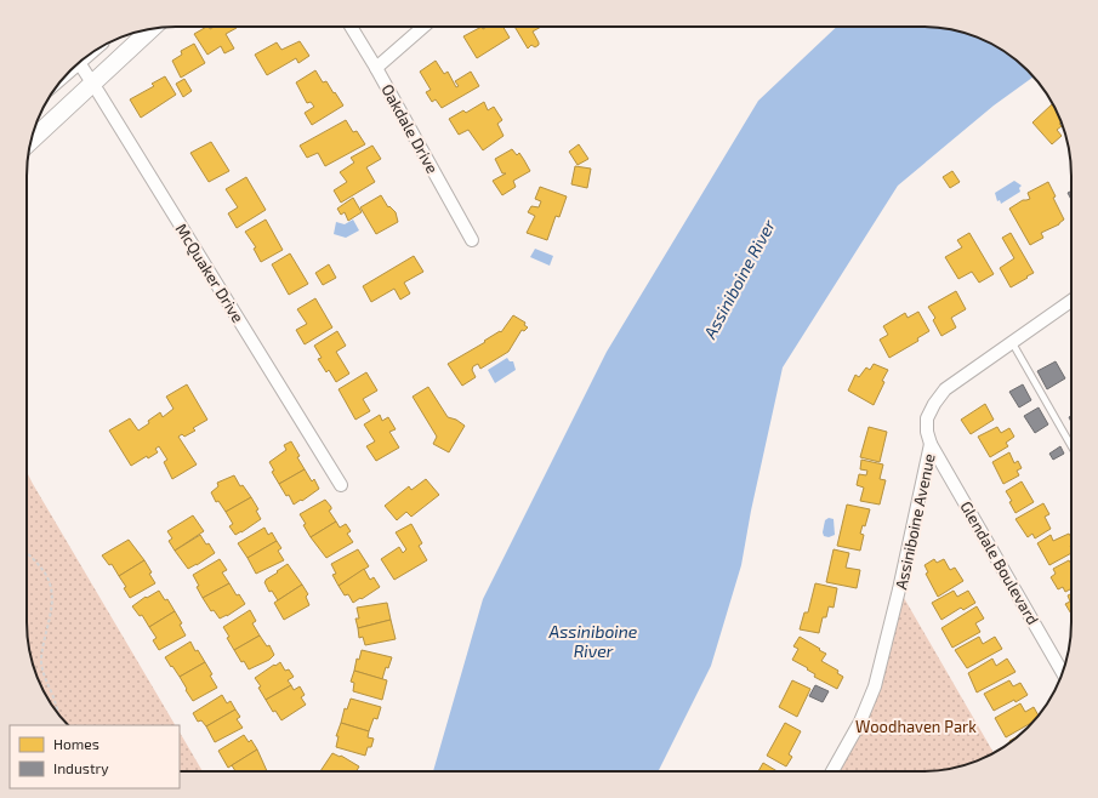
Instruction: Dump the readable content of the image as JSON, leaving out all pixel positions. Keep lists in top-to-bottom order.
{
  "streets": {
    "street": [
      "Oakdale Drive",
      "McQuaker Drive",
      "Assiniboine Avenue",
      "Glendale Boulevard"
    ]
  },
  "crossings": [
    ["Assiniboine Avenue", "Glendale Boulevard"]
  ],
  "water": ["Assiniboine River"],
  "parks": ["Woodhaven Park"],
  "legend": ["Homes", "Industry"]
}
